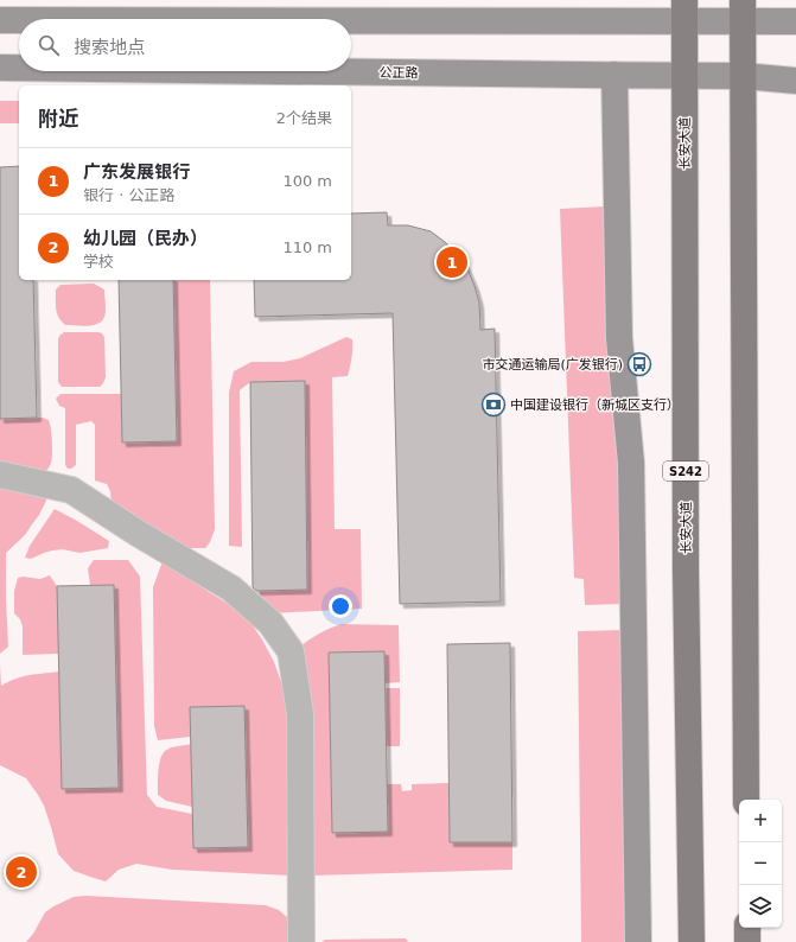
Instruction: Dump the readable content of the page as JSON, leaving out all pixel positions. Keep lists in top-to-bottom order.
{
  "streets": {
    "main road": ["公正路", "长安大道", "S242"]
  },
  "crossings": [
    ["公正路", "长安大道"]
  ],
  "places": {
    "bus stop": ["市交通运输局(广发银行)"],
    "bank": ["中国建设银行（新城区支行）"]
  },
  "page": {
    "search": "搜索地点",
    "heading": ["附近", "2个结果"],
    "list": [
      {
        "mark": "1",
        "name": "广东发展银行",
        "note": "银行 · 公正路",
        "value": "100 m"
      },
      {
        "mark": "2",
        "name": "幼儿园（民办）",
        "note": "学校",
        "value": "110 m"
      }
    ],
    "pins": ["1", "2"],
    "map_buttons": ["+", "−"]
  }
}
